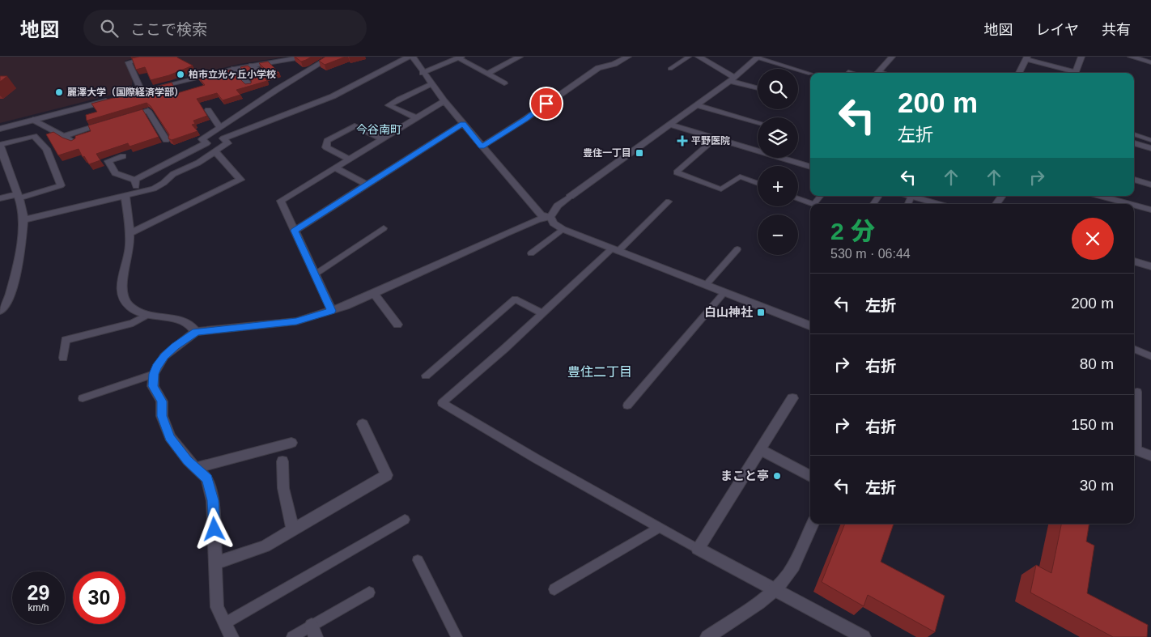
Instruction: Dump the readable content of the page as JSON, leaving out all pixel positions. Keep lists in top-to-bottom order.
{
  "districts": ["今谷南町", "豊住二丁目"],
  "places": {
    "other": ["柏市立光ヶ丘小学校", "麗澤大学（国際経済学部）", "まこと亭"],
    "health": ["平野医院"],
    "transit": ["豊住一丁目", "白山神社"]
  },
  "page": {
    "header": "地図",
    "search": "ここで検索",
    "nav": ["地図", "レイヤ", "共有"],
    "map_buttons": ["+", "−"],
    "turn": ["200 m", "左折"],
    "heading": ["2 分", "530 m · 06:44"],
    "list": [
      {
        "name": "左折",
        "value": "200 m"
      },
      {
        "name": "右折",
        "value": "80 m"
      },
      {
        "name": "右折",
        "value": "150 m"
      },
      {
        "name": "左折",
        "value": "30 m"
      }
    ],
    "speed": "29 km/h",
    "limit": "30"
  }
}
